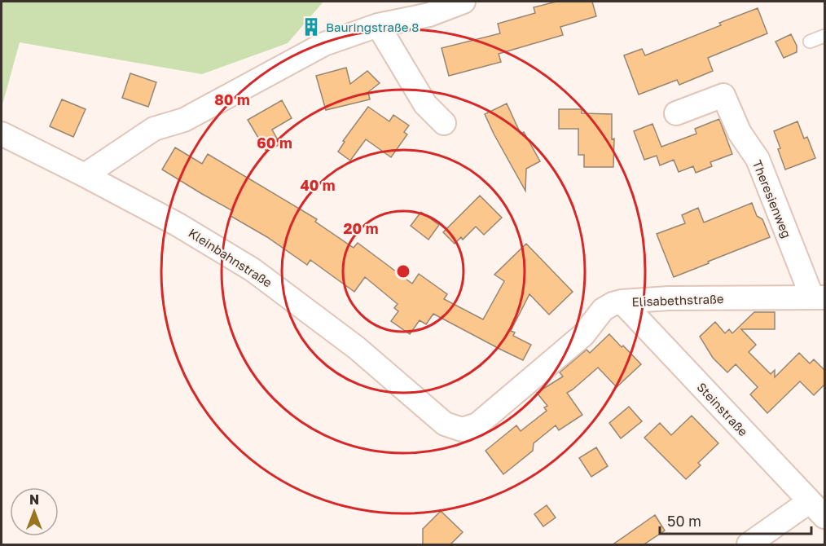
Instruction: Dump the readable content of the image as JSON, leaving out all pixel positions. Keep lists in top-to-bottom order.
{
  "streets": {
    "street": [
      "Theresienweg",
      "Kleinbahnstraße",
      "Elisabethstraße",
      "Steinstraße"
    ]
  },
  "crossings": [
    ["Theresienweg", "Elisabethstraße"],
    ["Kleinbahnstraße", "Elisabethstraße"],
    ["Elisabethstraße", "Steinstraße"]
  ],
  "places": {
    "building": ["Bauringstraße 8"]
  },
  "scale_bar": "50 m",
  "north": "top",
  "rings": [
    "80 m",
    "60 m",
    "40 m",
    "20 m"
  ]
}
